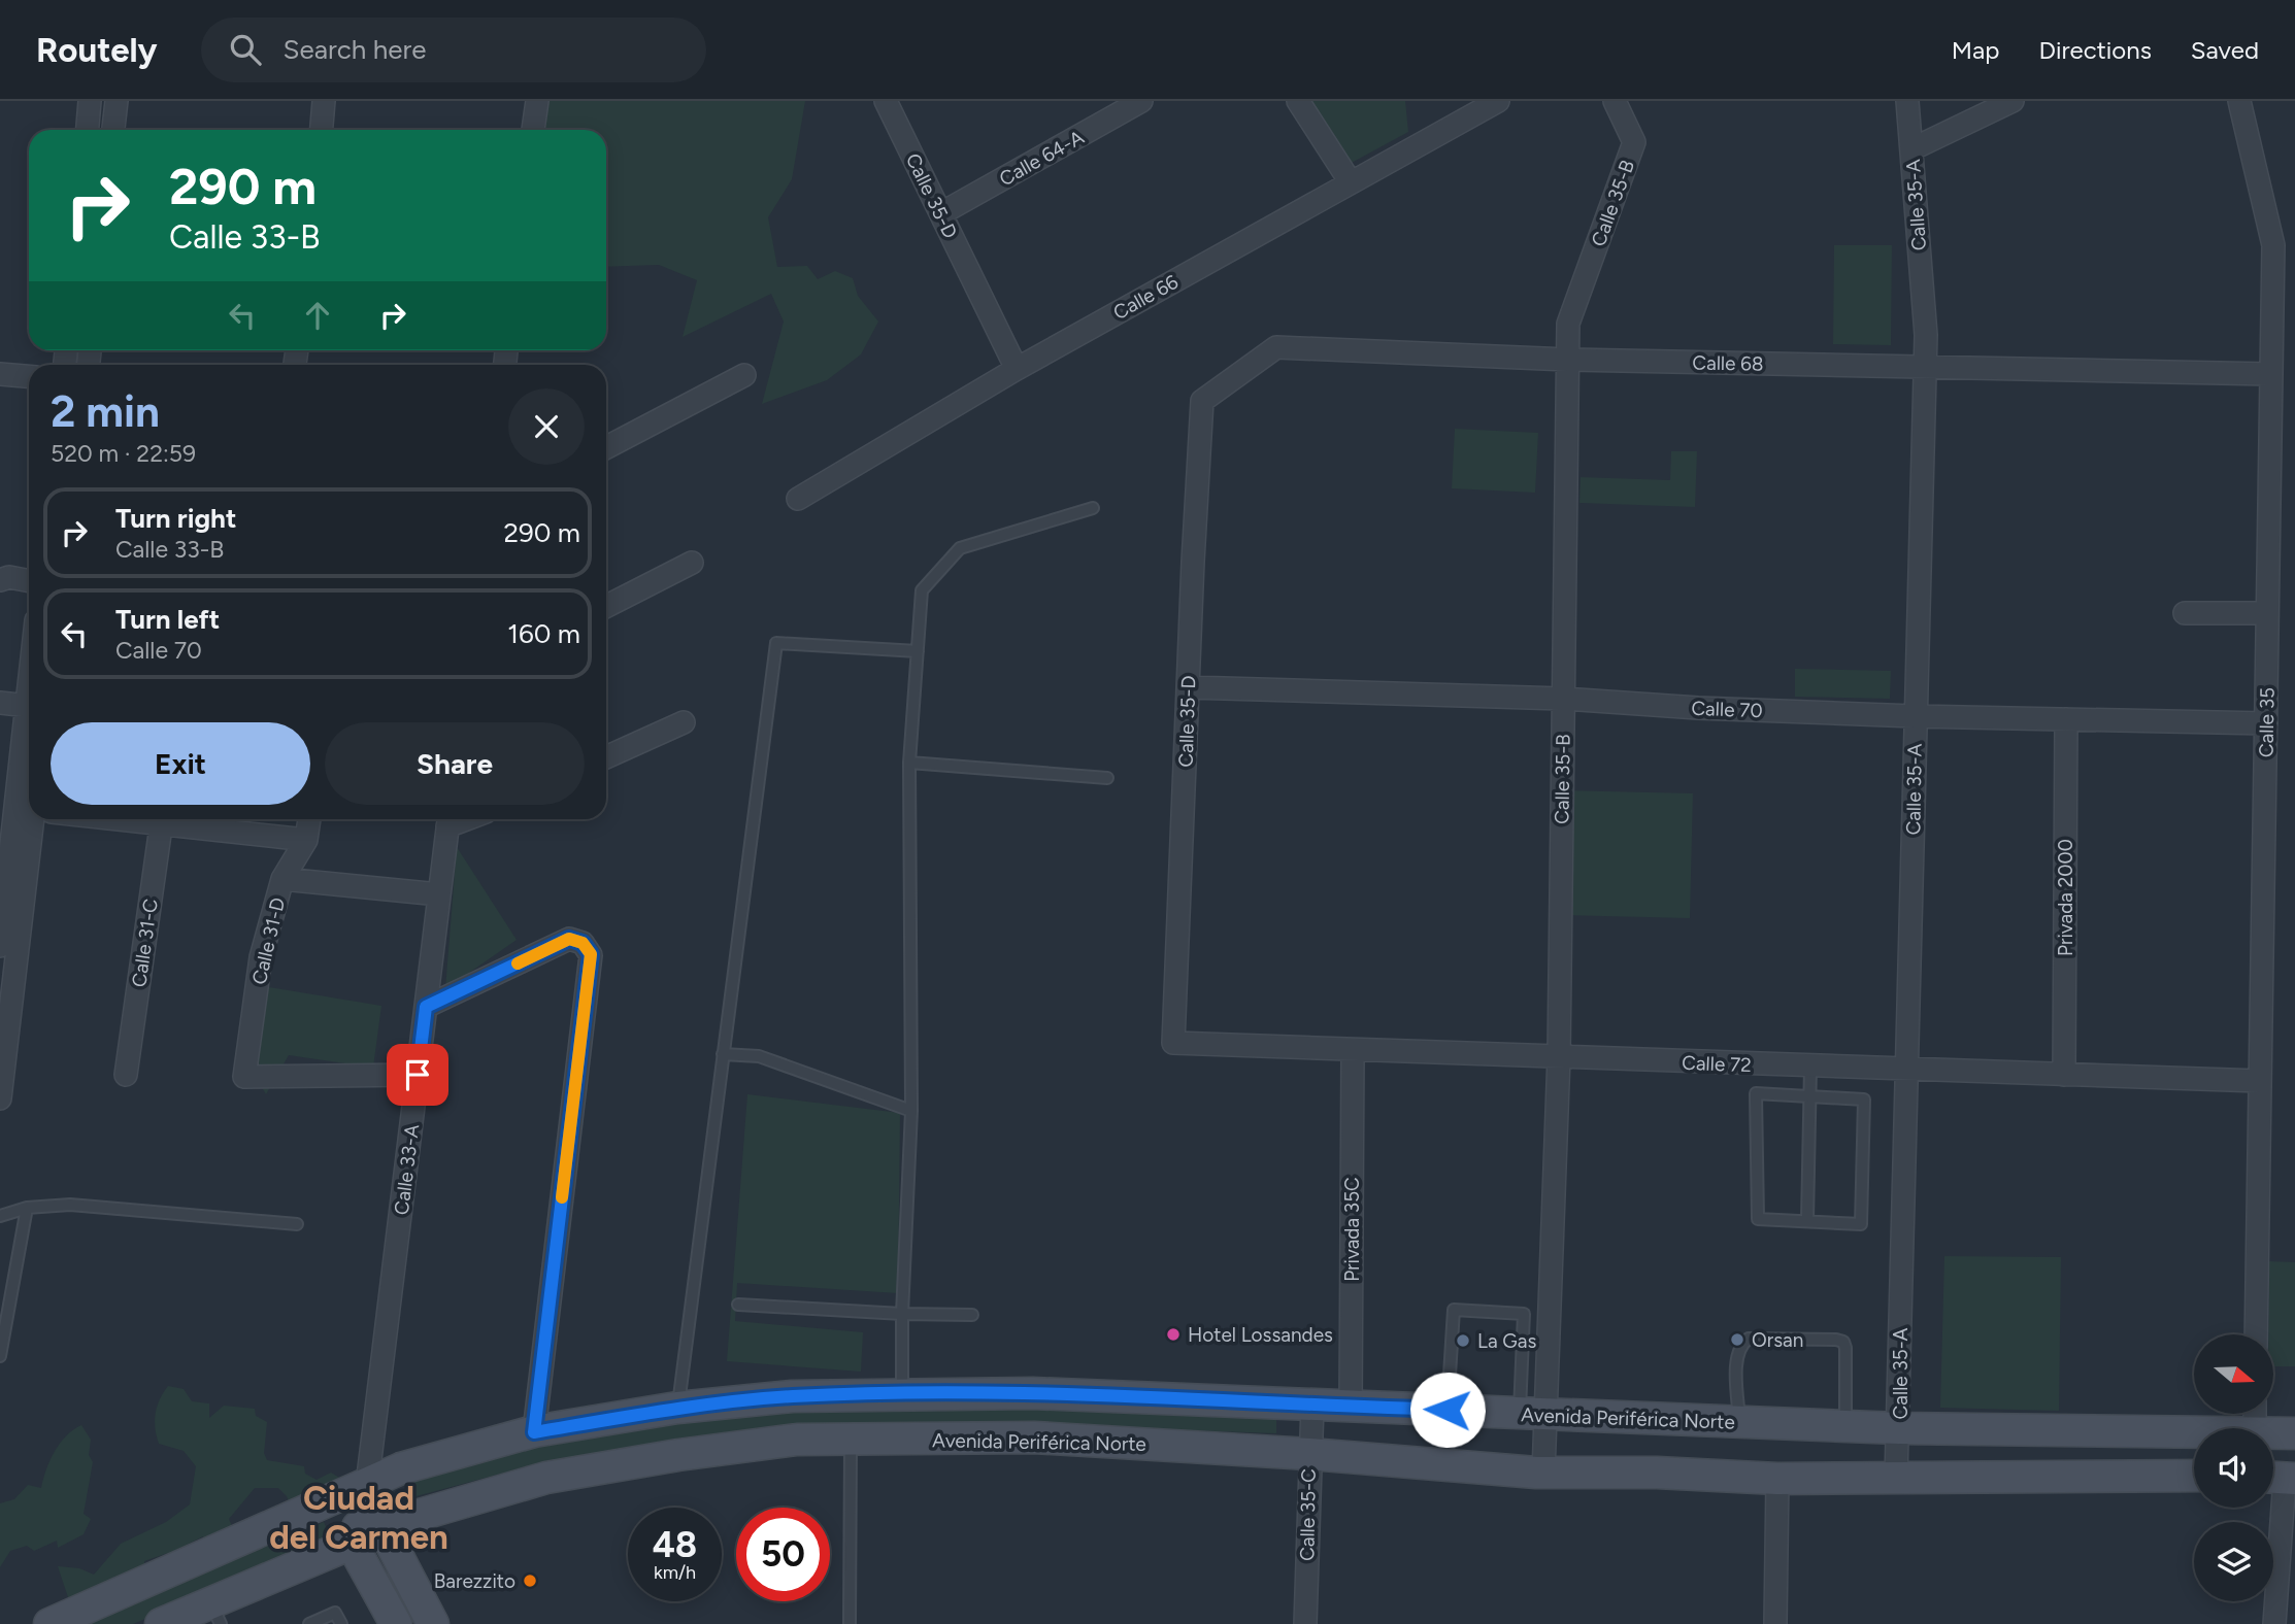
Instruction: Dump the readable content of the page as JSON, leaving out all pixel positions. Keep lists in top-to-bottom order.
{
  "streets": {
    "main road": ["Avenida Periférica Norte"],
    "street": [
      "Calle 64-A",
      "Calle 35-D",
      "Calle 35-B",
      "Calle 35-A",
      "Calle 66",
      "Calle 68",
      "Calle 70",
      "Calle 35",
      "Privada 2000",
      "Calle 31-D",
      "Calle 31-C",
      "Calle 72",
      "Calle 33-A",
      "Privada 35C",
      "Calle 35-C"
    ]
  },
  "crossings": [
    ["Calle 64-A", "Calle 35-D"],
    ["Calle 35-D", "Calle 66"],
    ["Calle 35-D", "Calle 68"],
    ["Calle 35-D", "Calle 70"],
    ["Calle 35-D", "Calle 72"],
    ["Calle 35-B", "Calle 68"],
    ["Calle 35-B", "Calle 70"],
    ["Calle 35-B", "Calle 72"],
    ["Calle 35-B", "Avenida Periférica Norte"],
    ["Calle 35-A", "Calle 68"],
    ["Calle 35-A", "Calle 70"],
    ["Calle 35-A", "Calle 72"],
    ["Calle 35-A", "Avenida Periférica Norte"],
    ["Calle 68", "Calle 35"],
    ["Calle 70", "Calle 35"],
    ["Calle 70", "Privada 2000"],
    ["Calle 35", "Calle 72"],
    ["Privada 2000", "Calle 72"],
    ["Calle 31-D", "Calle 33-A"],
    ["Calle 72", "Privada 35C"],
    ["Calle 33-A", "Avenida Periférica Norte"],
    ["Privada 35C", "Avenida Periférica Norte"],
    ["Avenida Periférica Norte", "Calle 35-C"]
  ],
  "districts": ["Ciudad del Carmen"],
  "places": [
    "Hotel Lossandes",
    "Orsan",
    "La Gas",
    "Barezzito"
  ],
  "north": "right",
  "page": {
    "header": "Routely",
    "search": "Search here",
    "nav": ["Map", "Directions", "Saved"],
    "turn": ["290 m", "Calle 33-B"],
    "heading": ["2 min", "520 m · 22:59"],
    "list": [
      {
        "name": "Turn right",
        "note": "Calle 33-B",
        "value": "290 m"
      },
      {
        "name": "Turn left",
        "note": "Calle 70",
        "value": "160 m"
      }
    ],
    "buttons": ["Exit", "Share"],
    "speed": "48 km/h",
    "limit": "50"
  }
}
